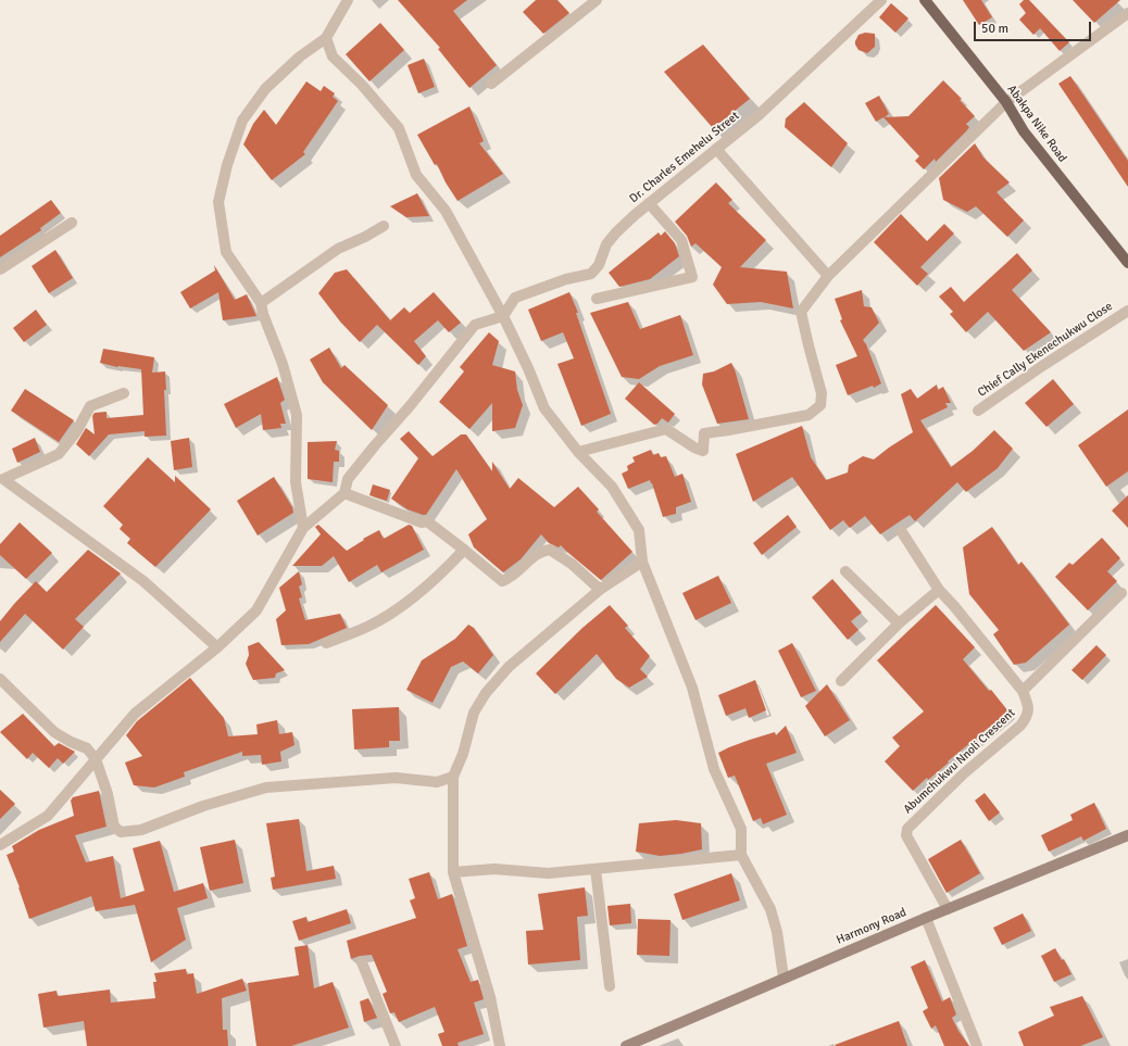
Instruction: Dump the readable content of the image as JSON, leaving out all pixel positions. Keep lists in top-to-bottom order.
{
  "streets": {
    "main road": ["Abakpa Nike Road", "Harmony Road"],
    "street": ["Dr. Charles Emehelu Street", "Chief Cally Ekenechukwu Close", "Abumchukwu Nnoli Crescent"]
  },
  "crossings": [
    ["Abumchukwu Nnoli Crescent", "Harmony Road"]
  ],
  "scale_bar": "50 m"
}
